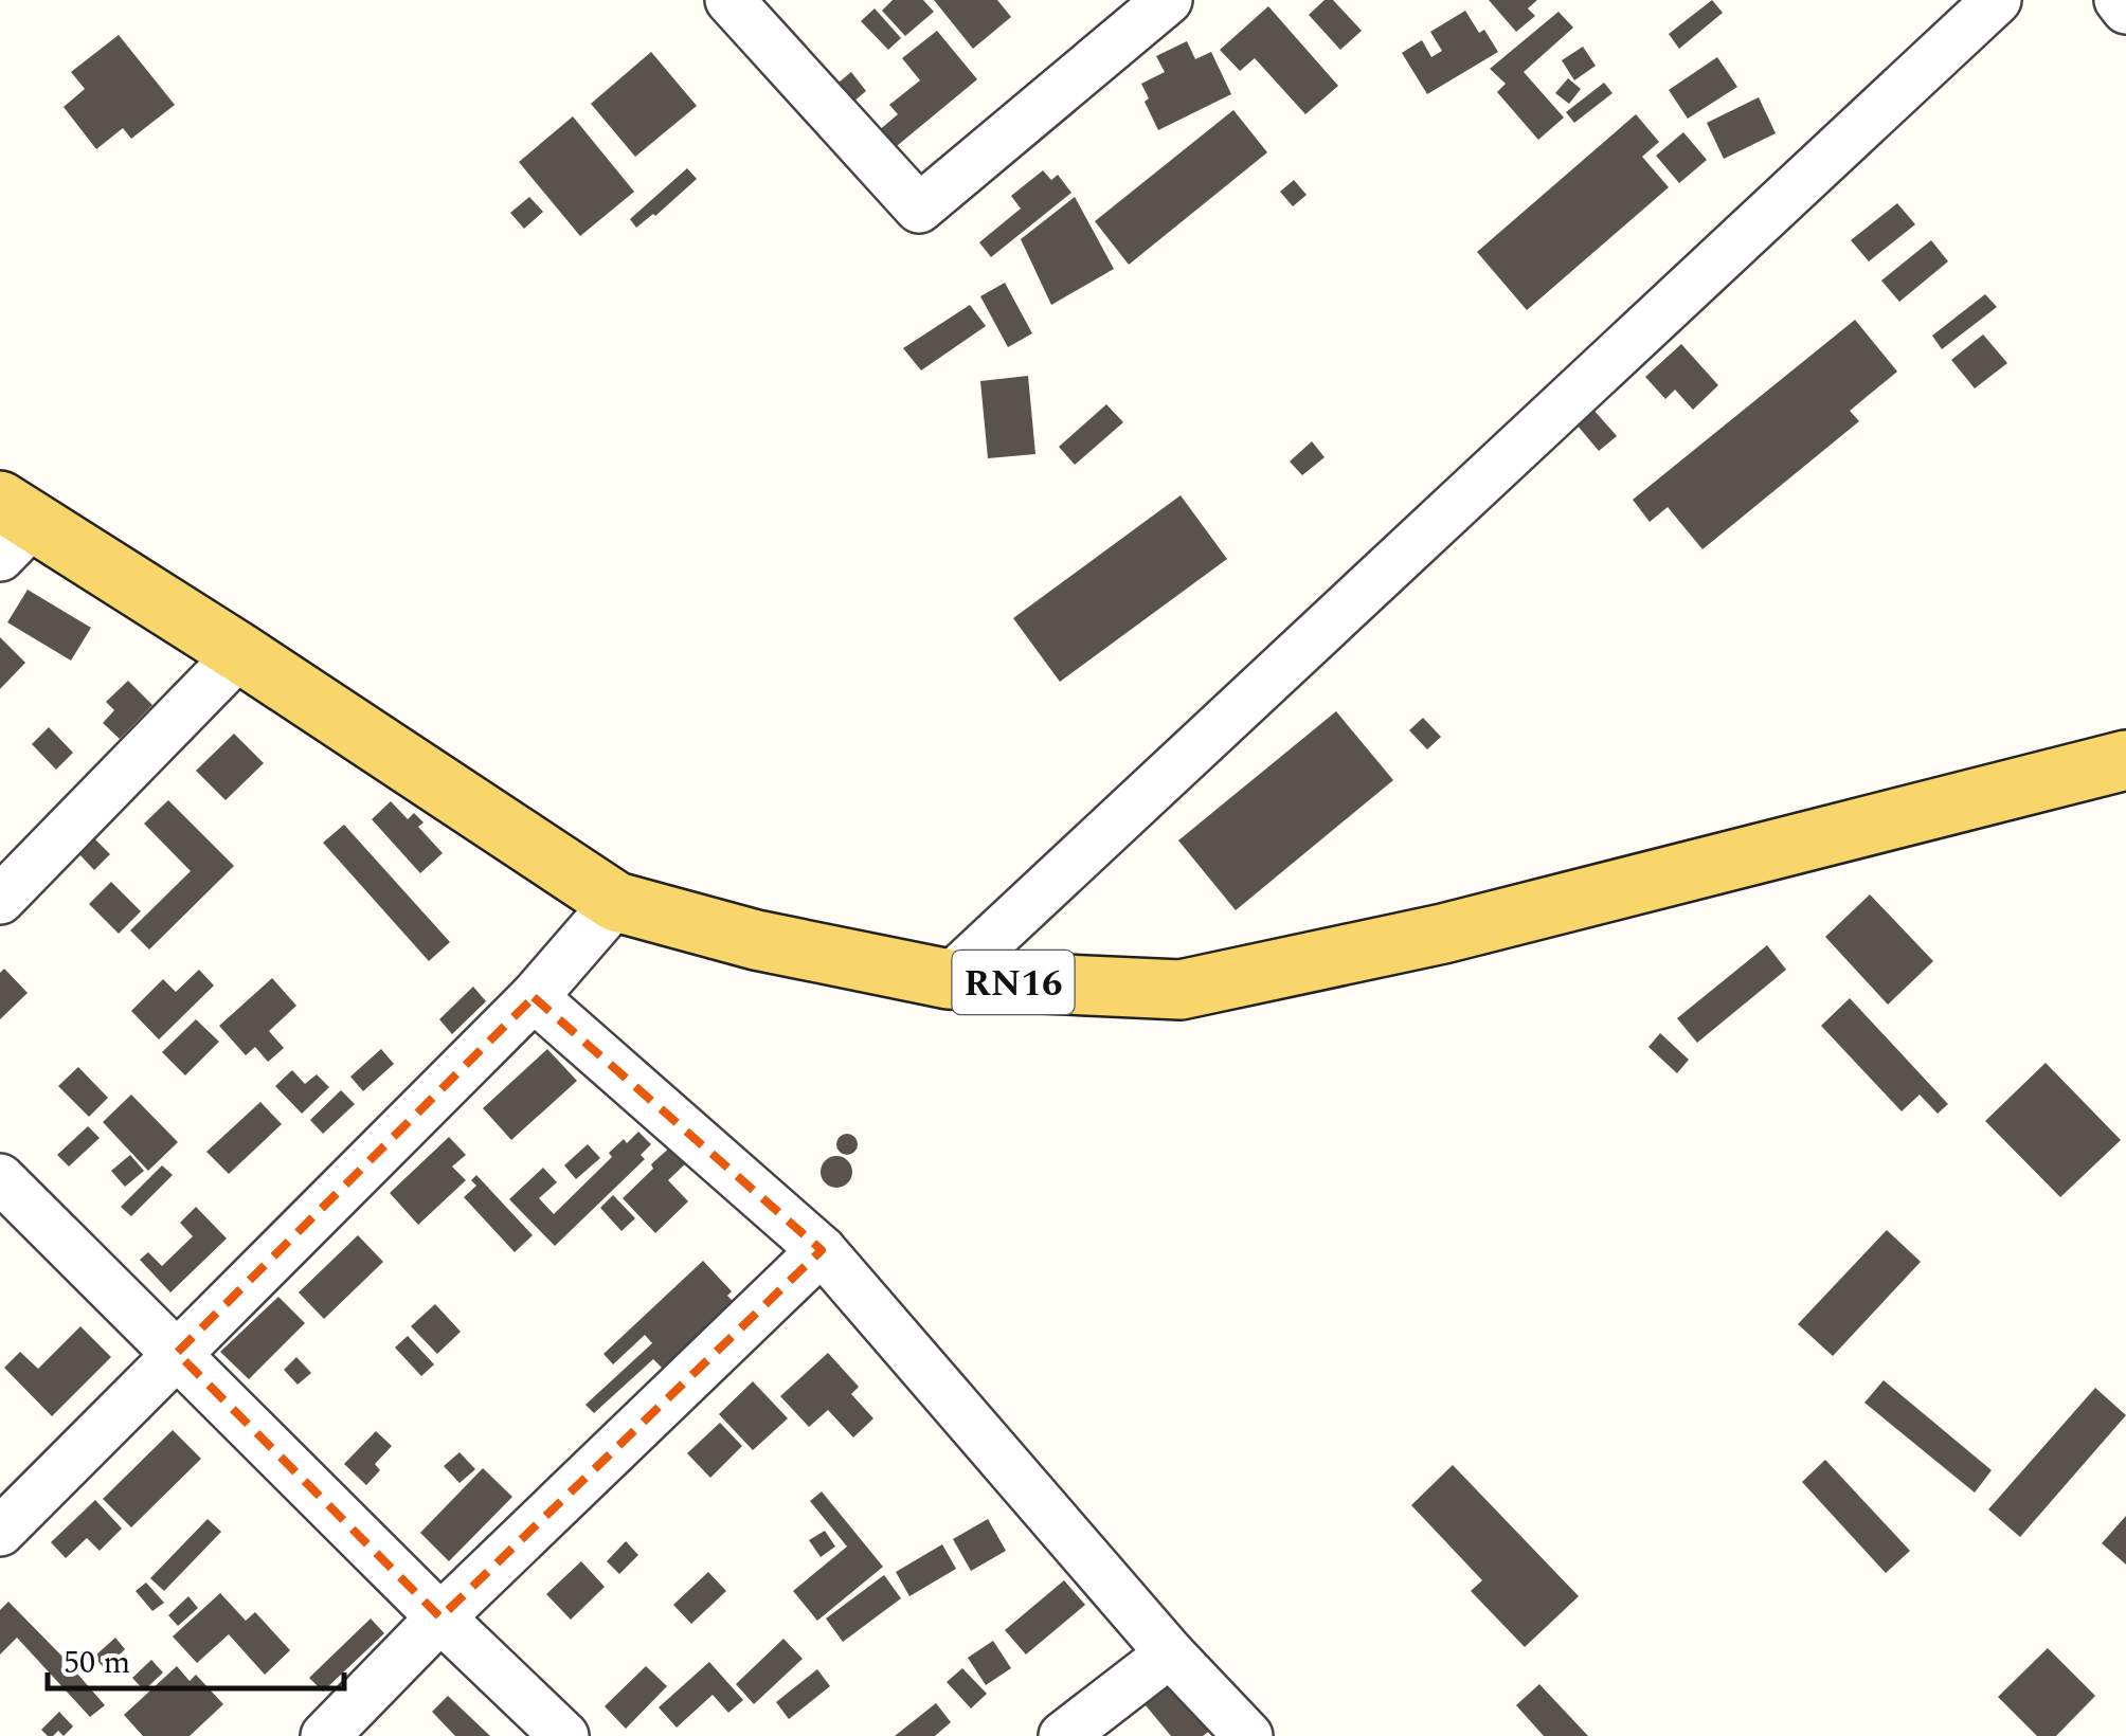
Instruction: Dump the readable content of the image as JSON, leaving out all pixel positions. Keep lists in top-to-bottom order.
{
  "streets": {
    "main road": ["RN16"]
  },
  "scale_bar": "50 m"
}
